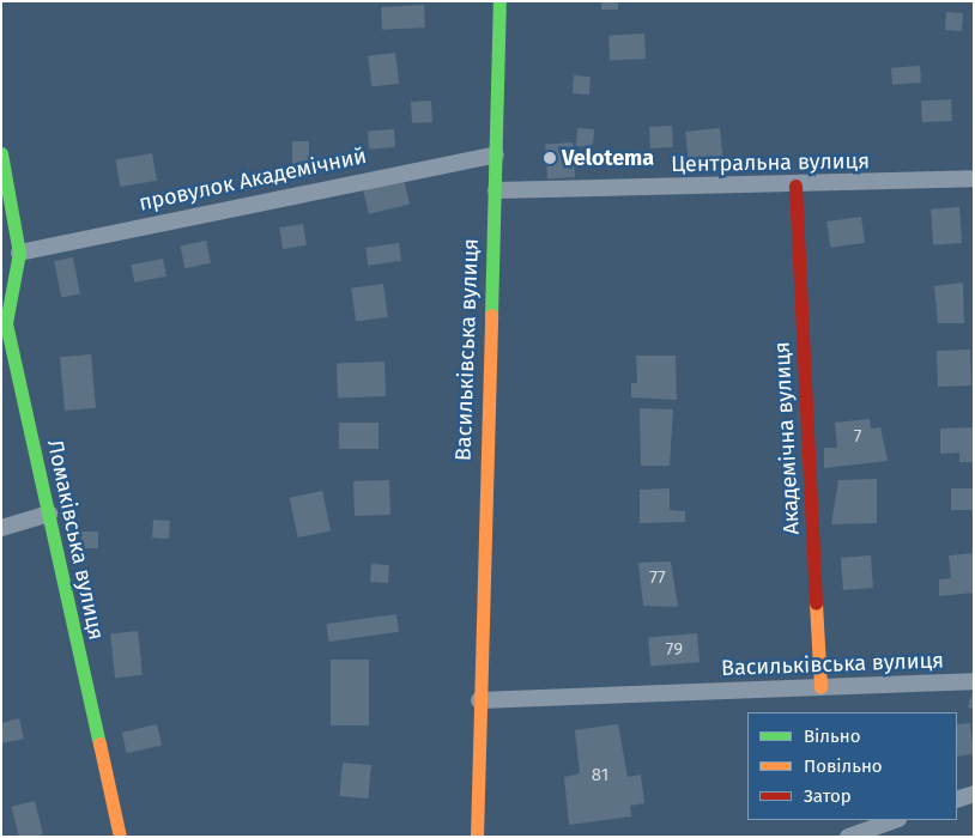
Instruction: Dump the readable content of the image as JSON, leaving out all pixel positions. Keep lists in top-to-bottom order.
{
  "streets": {
    "street": [
      "Центральна вулиця",
      "провулок Академічний",
      "Васильківська вулиця",
      "Академічна вулиця",
      "Ломаківська вулиця"
    ]
  },
  "crossings": [
    ["Центральна вулиця", "Васильківська вулиця"],
    ["Центральна вулиця", "Академічна вулиця"],
    ["провулок Академічний", "Васильківська вулиця"],
    ["провулок Академічний", "Ломаківська вулиця"],
    ["Васильківська вулиця", "Академічна вулиця"]
  ],
  "places": ["Velotema"],
  "house_numbers": [
    "7",
    "77",
    "79",
    "81"
  ],
  "legend": ["Вільно", "Повільно", "Затор"]
}
